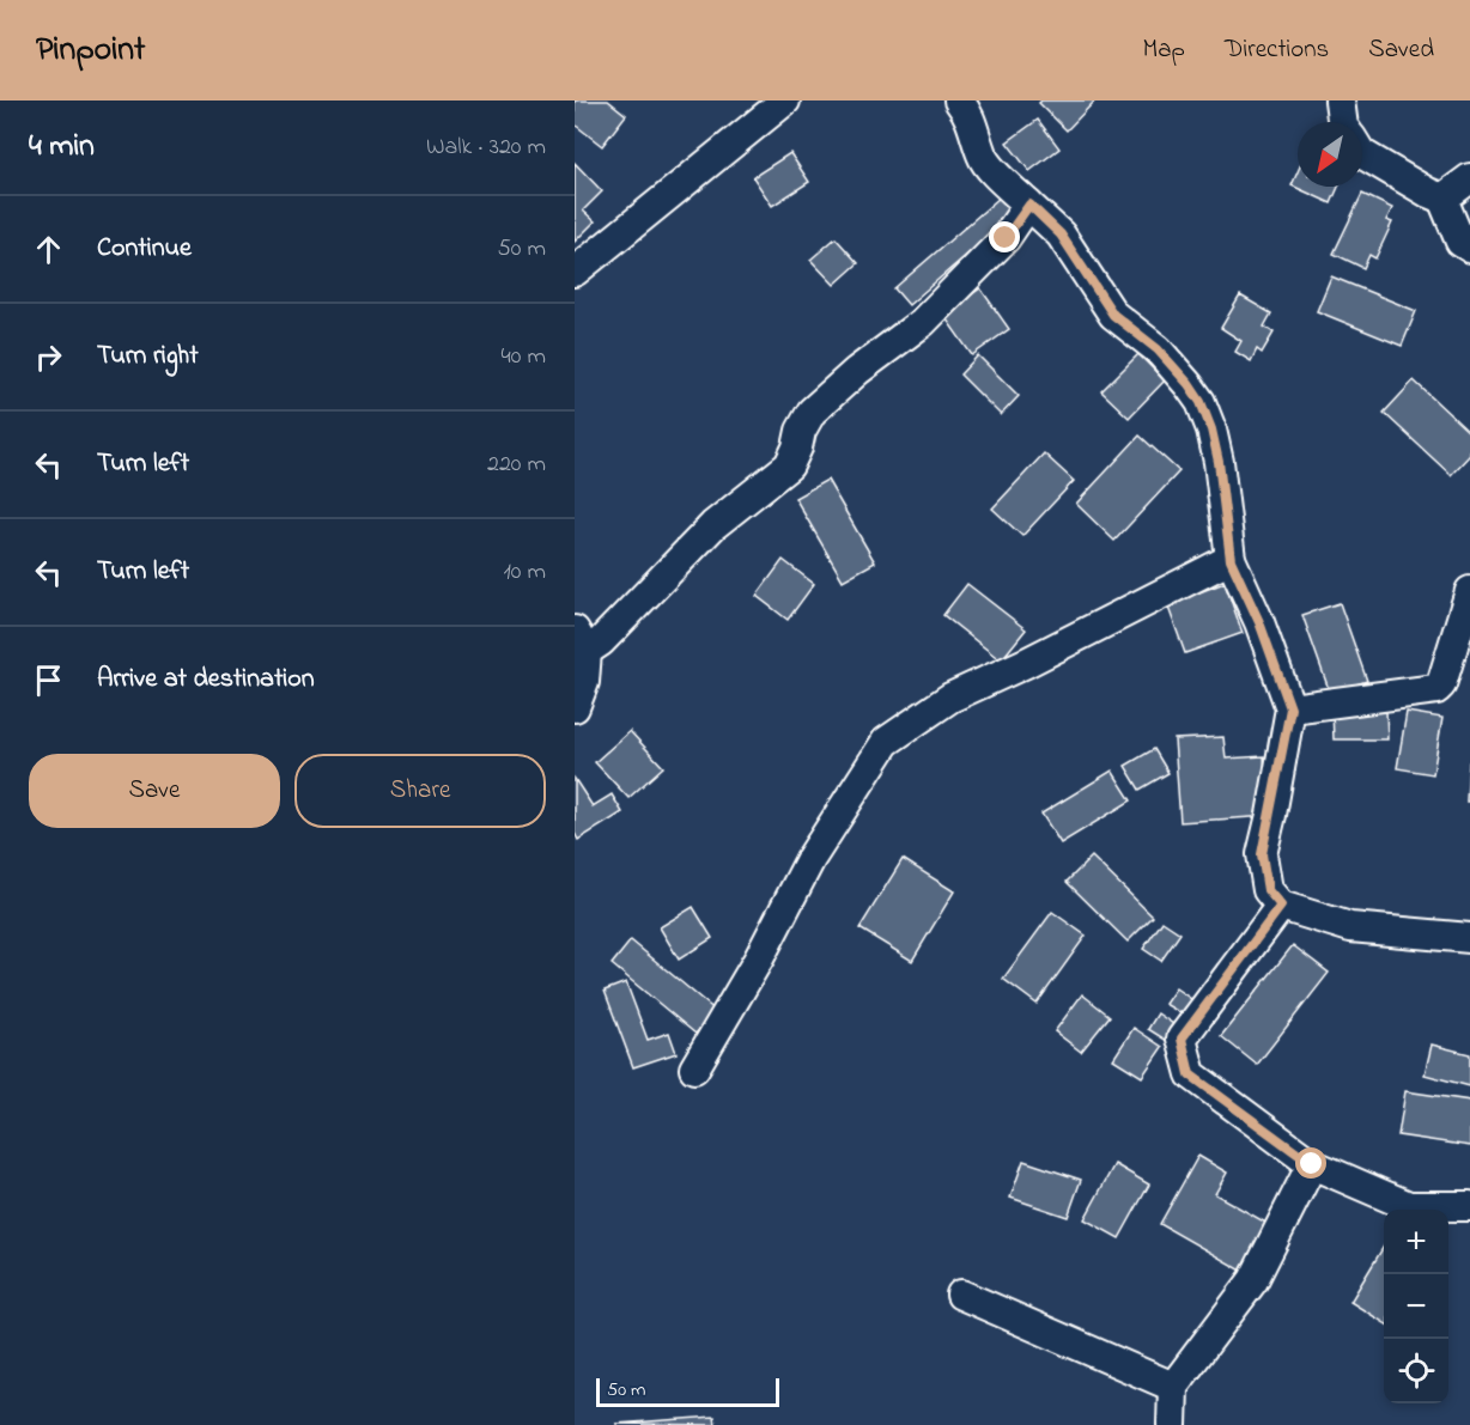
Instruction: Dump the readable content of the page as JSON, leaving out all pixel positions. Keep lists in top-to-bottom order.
{
  "scale_bar": "50 m",
  "north": "bottom left",
  "page": {
    "header": "Pinpoint",
    "nav": ["Map", "Directions", "Saved"],
    "heading": ["4 min", "Walk · 320 m"],
    "list": [
      ["Continue", "50 m"],
      ["Turn right", "40 m"],
      ["Turn left", "220 m"],
      ["Turn left", "10 m"],
      "Arrive at destination"
    ],
    "buttons": ["Save", "Share"],
    "map_buttons": ["+", "−"],
    "scale": "50 m"
  }
}
